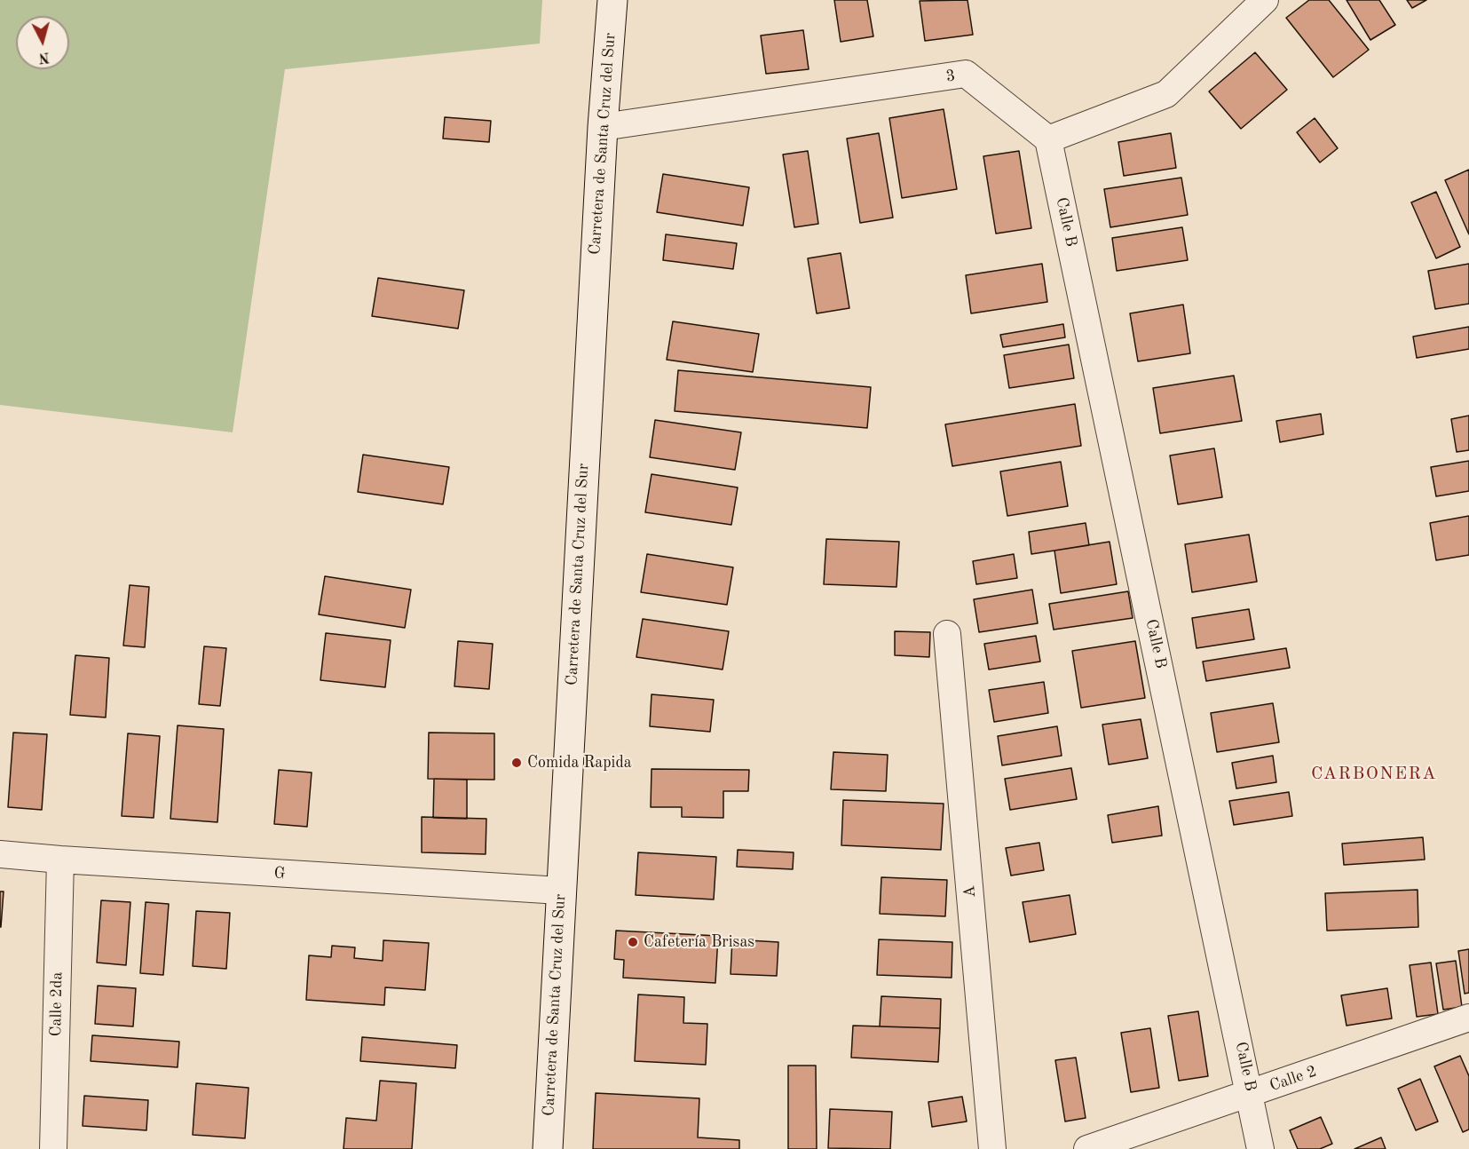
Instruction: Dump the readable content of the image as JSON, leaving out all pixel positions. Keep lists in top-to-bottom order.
{
  "streets": {
    "main road": ["Carretera de Santa Cruz del Sur"],
    "street": [
      "3",
      "Calle B",
      "G",
      "A",
      "Calle 2da",
      "Calle 2"
    ]
  },
  "crossings": [
    ["3", "Carretera de Santa Cruz del Sur"],
    ["3", "Calle B"],
    ["Carretera de Santa Cruz del Sur", "G"],
    ["Calle B", "Calle 2"],
    ["G", "Calle 2da"]
  ],
  "districts": ["CARBONERA"],
  "places": ["Comida Rapida", "Cafetería Brisas"],
  "north": "bottom"
}
